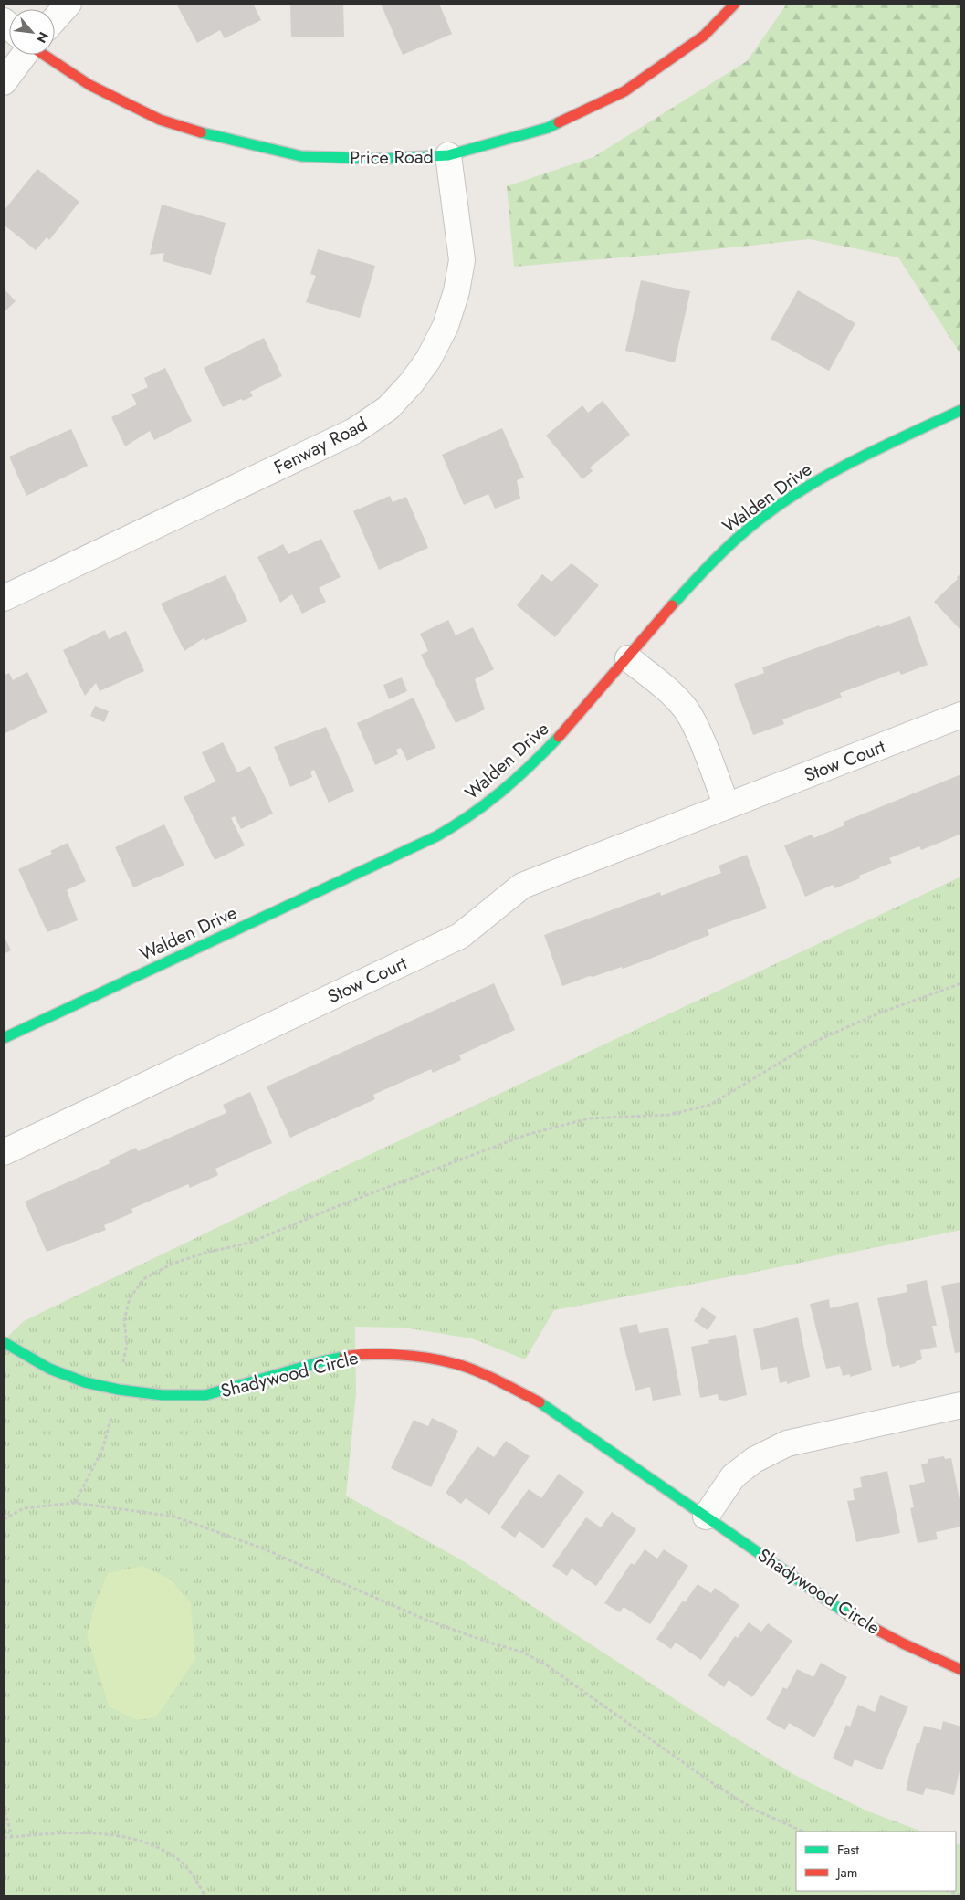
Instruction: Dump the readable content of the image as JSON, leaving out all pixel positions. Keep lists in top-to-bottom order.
{
  "streets": {
    "street": [
      "Price Road",
      "Fenway Road",
      "Walden Drive",
      "Stow Court",
      "Shadywood Circle"
    ]
  },
  "crossings": [
    ["Price Road", "Fenway Road"]
  ],
  "legend": ["Fast", "Jam"],
  "north": "bottom right"
}
